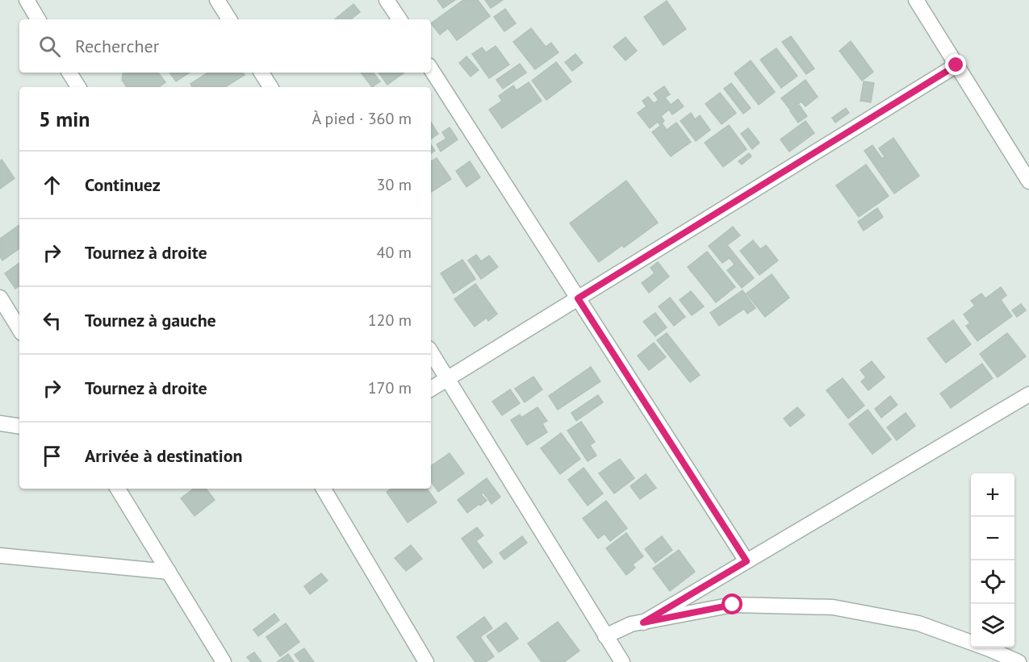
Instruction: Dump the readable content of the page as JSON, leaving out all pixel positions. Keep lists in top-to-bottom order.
{
  "page": {
    "search": "Rechercher",
    "heading": ["5 min", "À pied · 360 m"],
    "list": [
      ["Continuez", "30 m"],
      ["Tournez à droite", "40 m"],
      ["Tournez à gauche", "120 m"],
      ["Tournez à droite", "170 m"],
      "Arrivée à destination"
    ],
    "map_buttons": ["+", "−"]
  }
}
